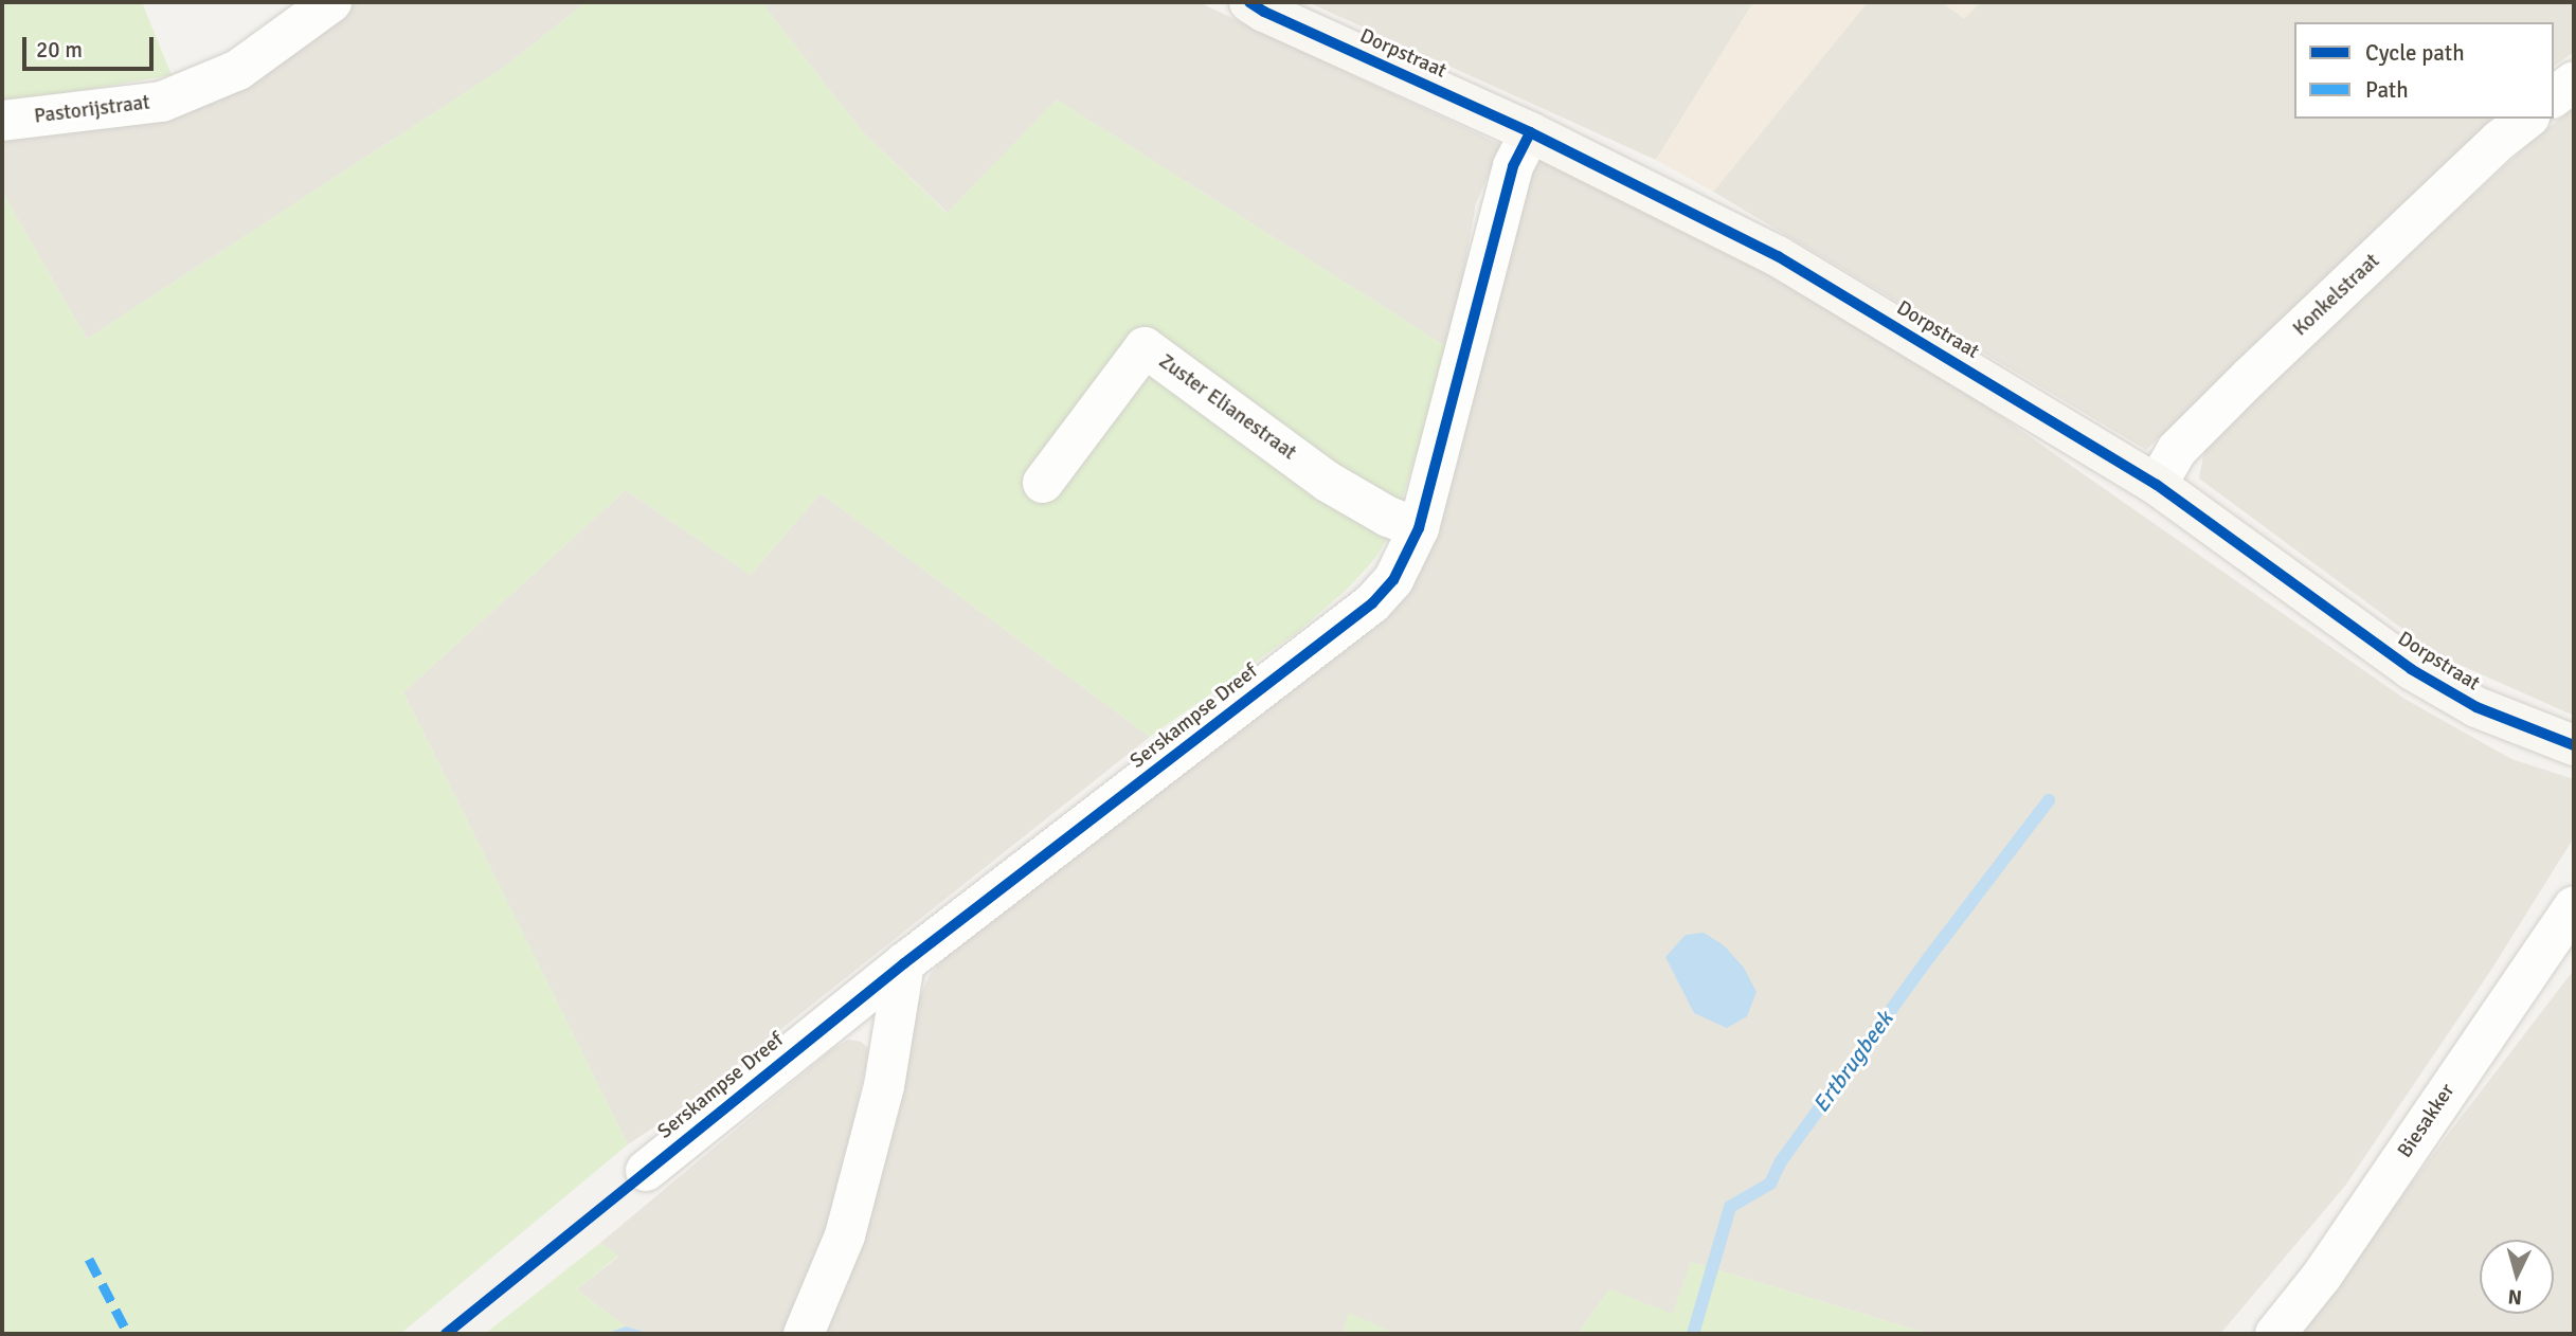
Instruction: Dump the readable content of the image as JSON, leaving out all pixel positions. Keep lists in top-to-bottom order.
{
  "streets": {
    "street": [
      "Dorpstraat",
      "Pastorijstraat",
      "Konkelstraat",
      "Zuster Elianestraat",
      "Serskampse Dreef",
      "Biesakker"
    ]
  },
  "crossings": [
    ["Dorpstraat", "Konkelstraat"],
    ["Dorpstraat", "Serskampse Dreef"],
    ["Zuster Elianestraat", "Serskampse Dreef"]
  ],
  "water": ["Ertbrugbeek"],
  "legend": ["Cycle path", "Path"],
  "scale_bar": "20 m",
  "north": "bottom"
}
